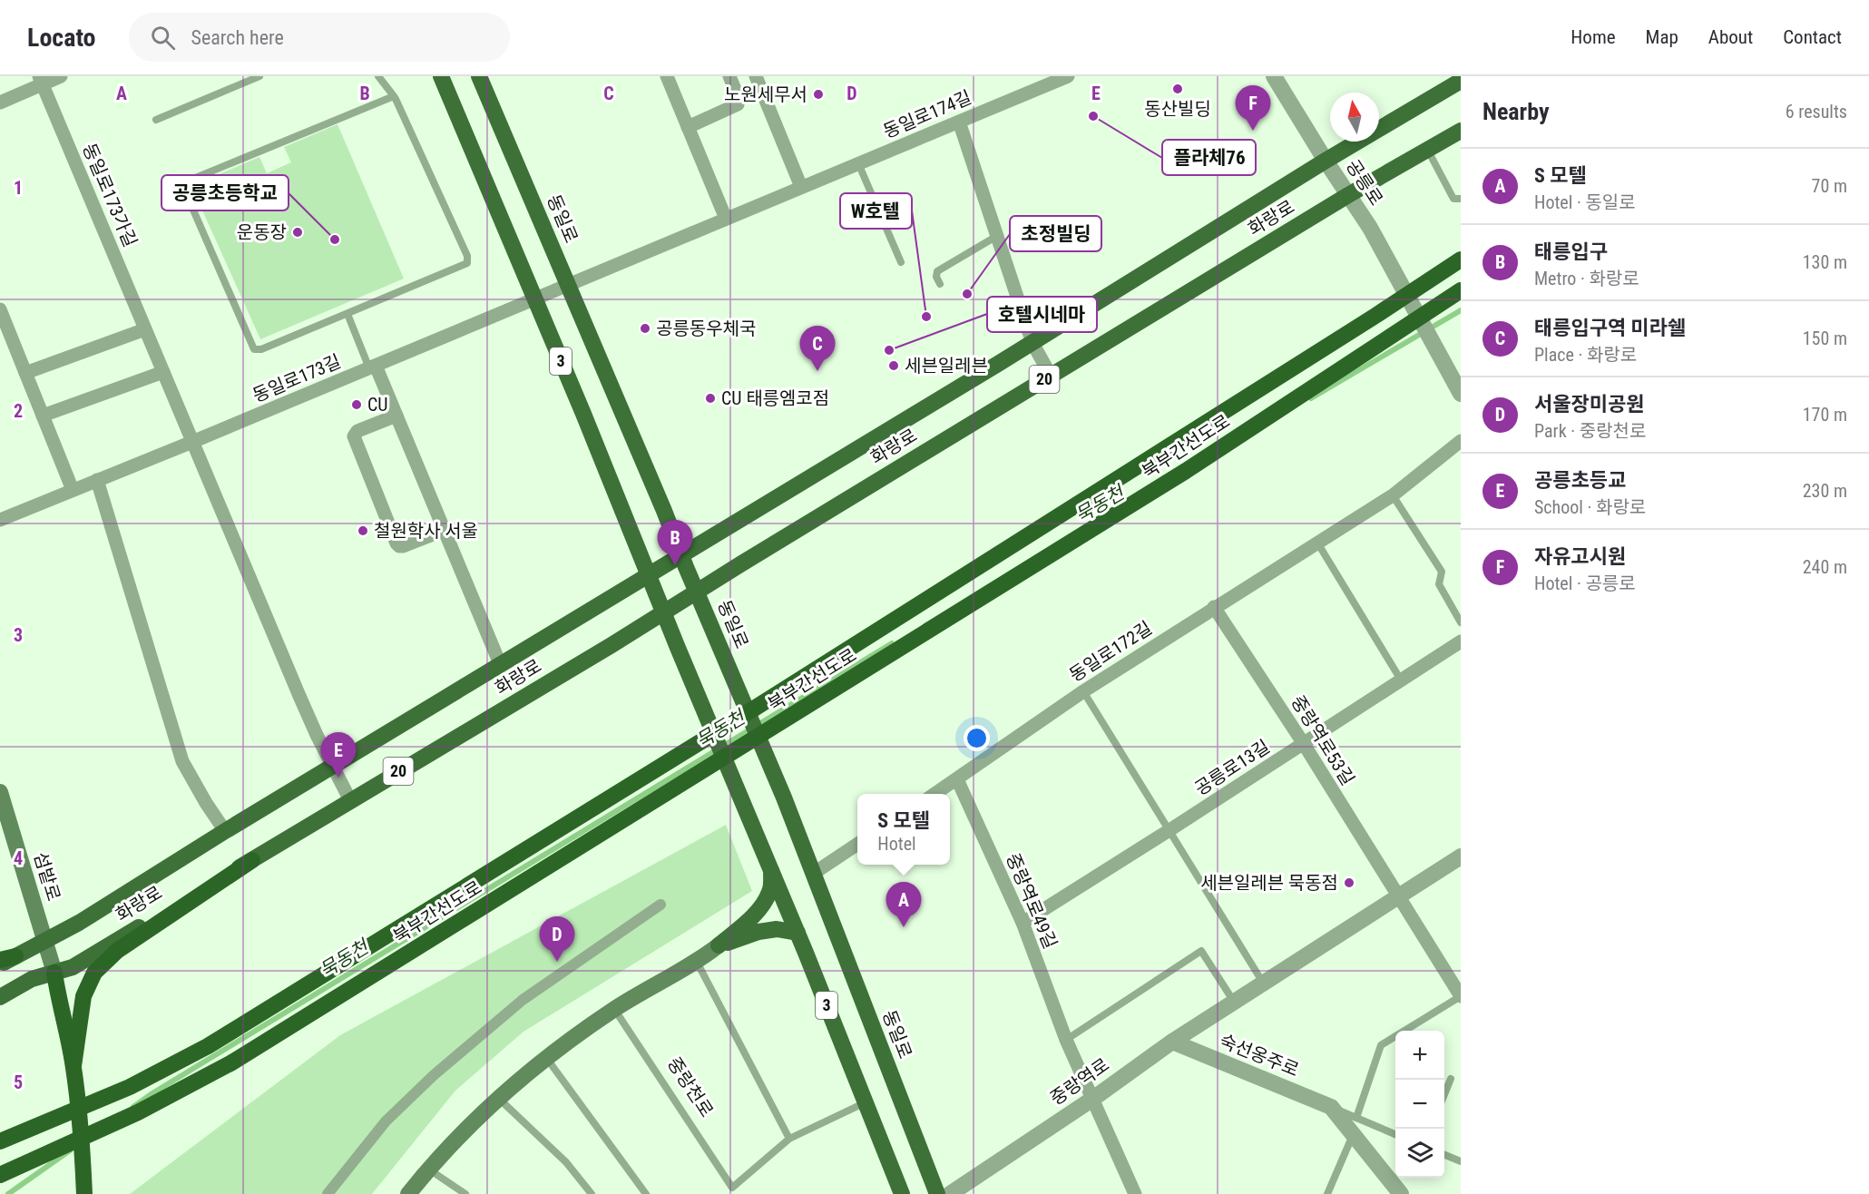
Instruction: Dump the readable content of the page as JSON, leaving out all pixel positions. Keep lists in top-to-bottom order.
{
  "streets": {
    "highway": ["북부간선도로"],
    "main road": [
      "화랑로",
      "동일로",
      "3",
      "20",
      "섬밭로"
    ],
    "street": [
      "동일로174길",
      "공릉로",
      "동일로173가길",
      "동일로173길",
      "동일로172길",
      "중랑역로53길",
      "공릉로13길",
      "중랑역로49길",
      "숙선옹주로",
      "중랑역로"
    ],
    "lane": ["중랑천로"]
  },
  "crossings": [
    ["동일로174길", "동일로"],
    ["동일로174길", "3"],
    ["동일로174길", "동일로173길"],
    ["공릉로", "화랑로"],
    ["동일로173가길", "동일로173길"],
    ["화랑로", "동일로"],
    ["화랑로", "3"],
    ["화랑로", "동일로173길"],
    ["화랑로", "섬밭로"],
    ["3", "동일로173길"],
    ["동일로172길", "중랑역로53길"],
    ["동일로172길", "중랑역로49길"],
    ["중랑역로53길", "공릉로13길"],
    ["중랑역로53길", "중랑역로"],
    ["공릉로13길", "중랑역로49길"],
    ["중랑역로49길", "중랑역로"],
    ["숙선옹주로", "중랑역로"]
  ],
  "water": ["묵동천"],
  "places": [
    "동산빌딩",
    "노원세무서",
    "플라체76",
    "운동장",
    "공릉초등학교",
    "초정빌딩",
    "W호텔",
    "공릉동우체국",
    "호텔시네마",
    "세븐일레븐",
    "CU 태릉엠코점",
    "CU",
    "철원학사 서울",
    "세븐일레븐 묵동점"
  ],
  "north": "top",
  "page": {
    "header": "Locato",
    "search": "Search here",
    "nav": [
      "Home",
      "Map",
      "About",
      "Contact"
    ],
    "heading": ["Nearby", "6 results"],
    "pins": [
      "F",
      "C",
      "B",
      "E",
      "A",
      "D"
    ],
    "list": [
      {
        "mark": "A",
        "name": "S 모텔",
        "note": "Hotel · 동일로",
        "value": "70 m"
      },
      {
        "mark": "B",
        "name": "태릉입구",
        "note": "Metro · 화랑로",
        "value": "130 m"
      },
      {
        "mark": "C",
        "name": "태릉입구역 미라쉘",
        "note": "Place · 화랑로",
        "value": "150 m"
      },
      {
        "mark": "D",
        "name": "서울장미공원",
        "note": "Park · 중랑천로",
        "value": "170 m"
      },
      {
        "mark": "E",
        "name": "공릉초등교",
        "note": "School · 화랑로",
        "value": "230 m"
      },
      {
        "mark": "F",
        "name": "자유고시원",
        "note": "Hotel · 공릉로",
        "value": "240 m"
      }
    ],
    "popup": ["S 모텔", "Hotel"],
    "map_buttons": ["+", "−"]
  },
  "grid": {
    "columns": [
      "A",
      "B",
      "C",
      "D",
      "E"
    ],
    "rows": [
      "1",
      "2",
      "3",
      "4",
      "5"
    ]
  }
}
